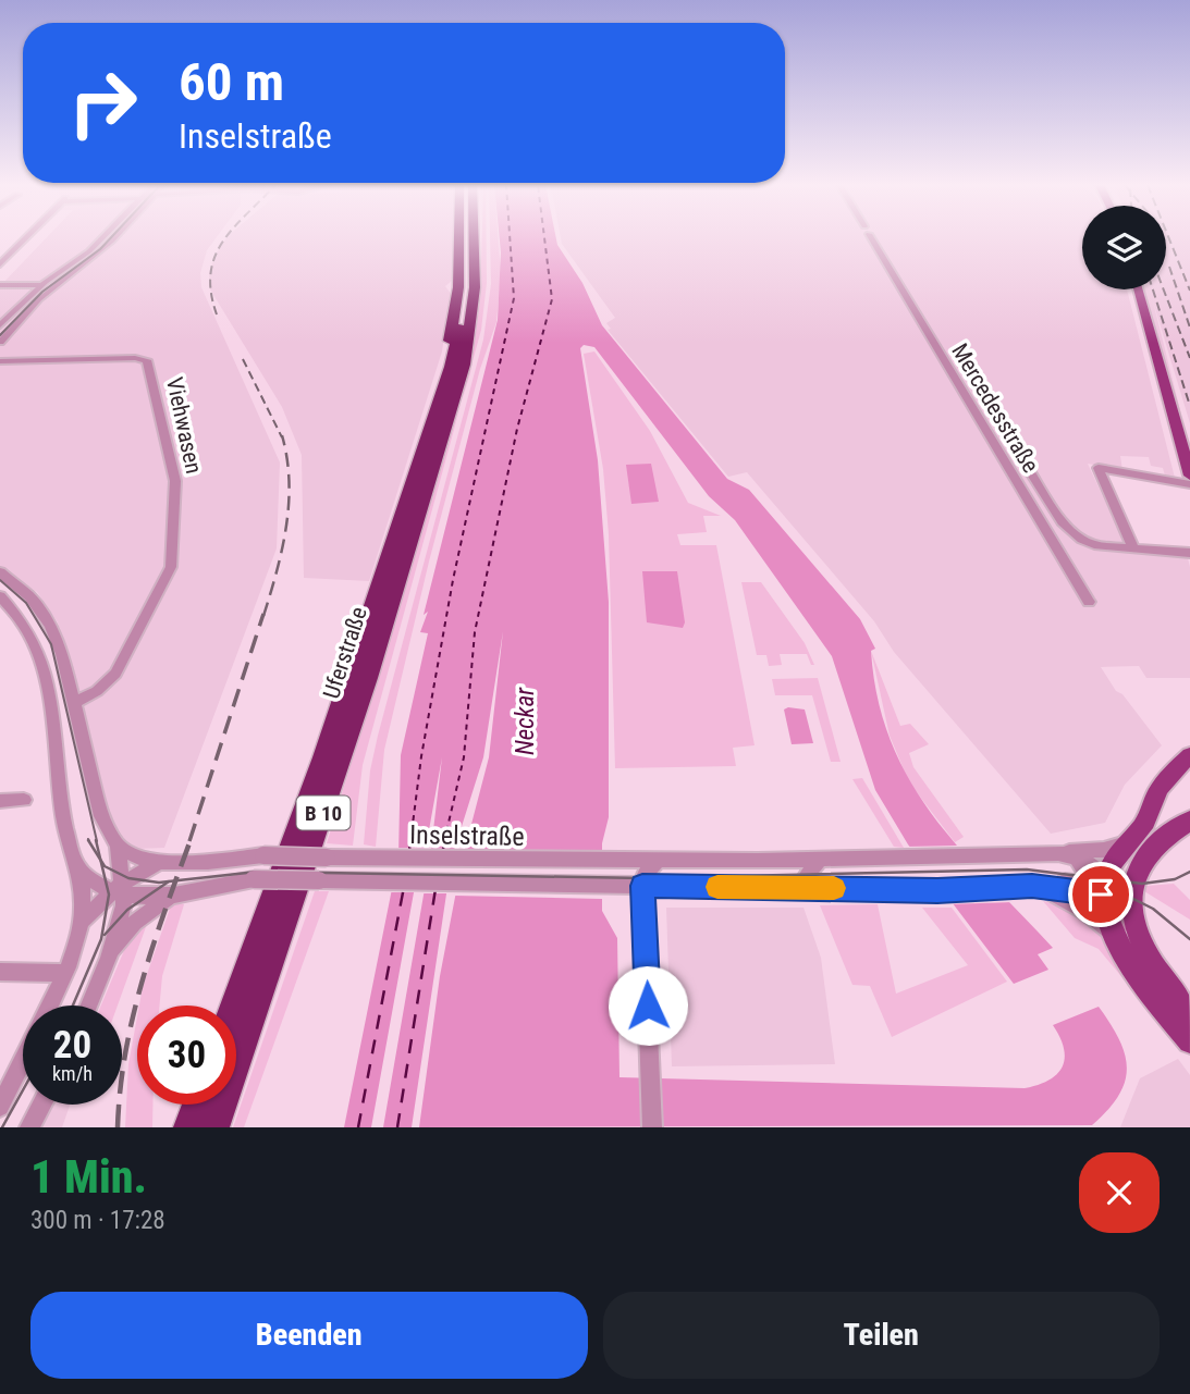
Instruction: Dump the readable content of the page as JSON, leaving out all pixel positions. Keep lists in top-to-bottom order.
{
  "streets": {
    "highway": ["Uferstraße", "B 10"],
    "street": ["Mercedesstraße", "Viehwasen", "Inselstraße"]
  },
  "water": ["Neckar"],
  "page": {
    "turn": ["60 m", "Inselstraße"],
    "speed": "20 km/h",
    "limit": "30",
    "heading": ["1 Min.", "300 m · 17:28"],
    "buttons": ["Beenden", "Teilen"]
  }
}
